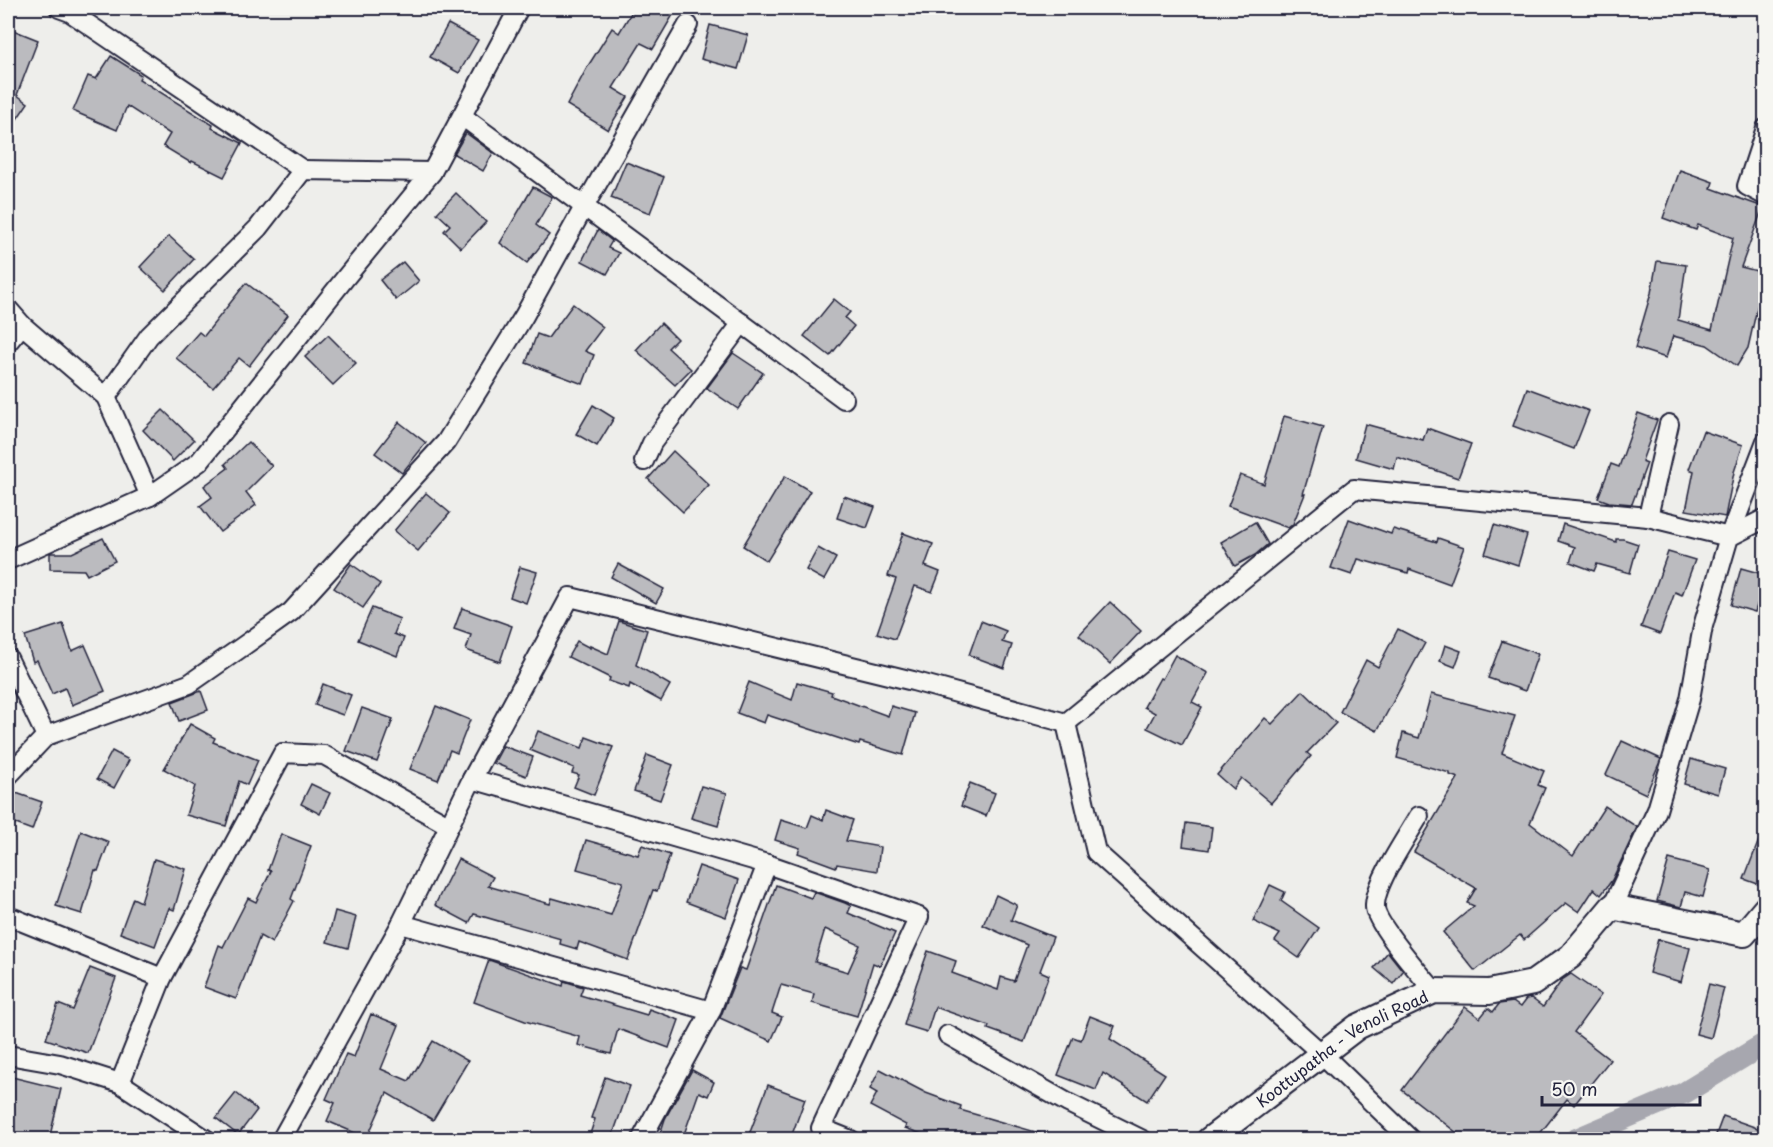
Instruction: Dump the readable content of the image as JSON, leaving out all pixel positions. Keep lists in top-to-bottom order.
{
  "streets": {
    "street": ["Koottupatha - Venoli Road"]
  },
  "scale_bar": "50 m"
}
